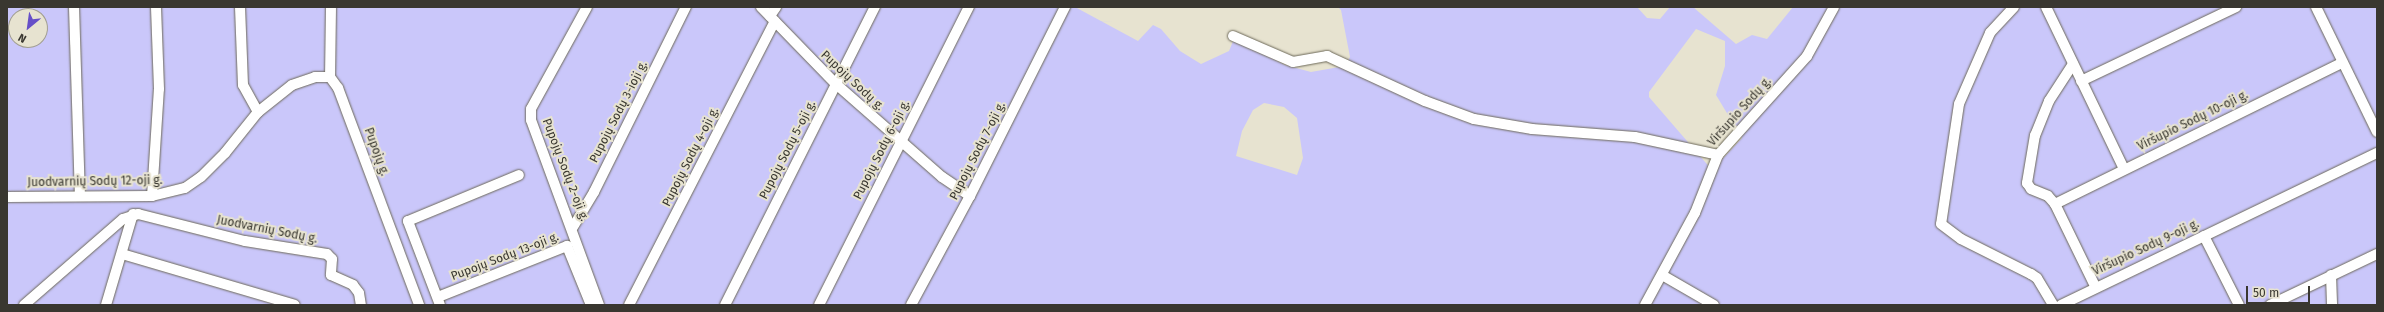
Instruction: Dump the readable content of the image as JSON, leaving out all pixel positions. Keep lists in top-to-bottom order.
{
  "streets": {
    "street": [
      "Pupojų Sodų g.",
      "Pupojų Sodų 3-ioji g.",
      "Viršupio Sodų g.",
      "Viršupio Sodų 10-oji g.",
      "Pupojų Sodų 5-oji g.",
      "Pupojų Sodų 6-oji g.",
      "Pupojų Sodų 7-oji g.",
      "Pupojų g.",
      "Pupojų Sodų 4-oji g.",
      "Pupojų Sodų 2-oji g.",
      "Juodvarnių Sodų 12-oji g.",
      "Juodvarnių Sodų g.",
      "Viršupio Sodų 9-oji g.",
      "Pupojų Sodų 13-oji g."
    ]
  },
  "crossings": [
    ["Pupojų Sodų g.", "Pupojų Sodų 5-oji g."],
    ["Pupojų Sodų g.", "Pupojų Sodų 6-oji g."],
    ["Pupojų Sodų g.", "Pupojų Sodų 7-oji g."],
    ["Pupojų Sodų g.", "Pupojų Sodų 4-oji g."],
    ["Pupojų Sodų 3-ioji g.", "Pupojų Sodų 2-oji g."],
    ["Viršupio Sodų 10-oji g.", "Viršupio Sodų 9-oji g."],
    ["Pupojų g.", "Juodvarnių Sodų 12-oji g."]
  ],
  "scale_bar": "50 m",
  "north": "bottom left"
}
